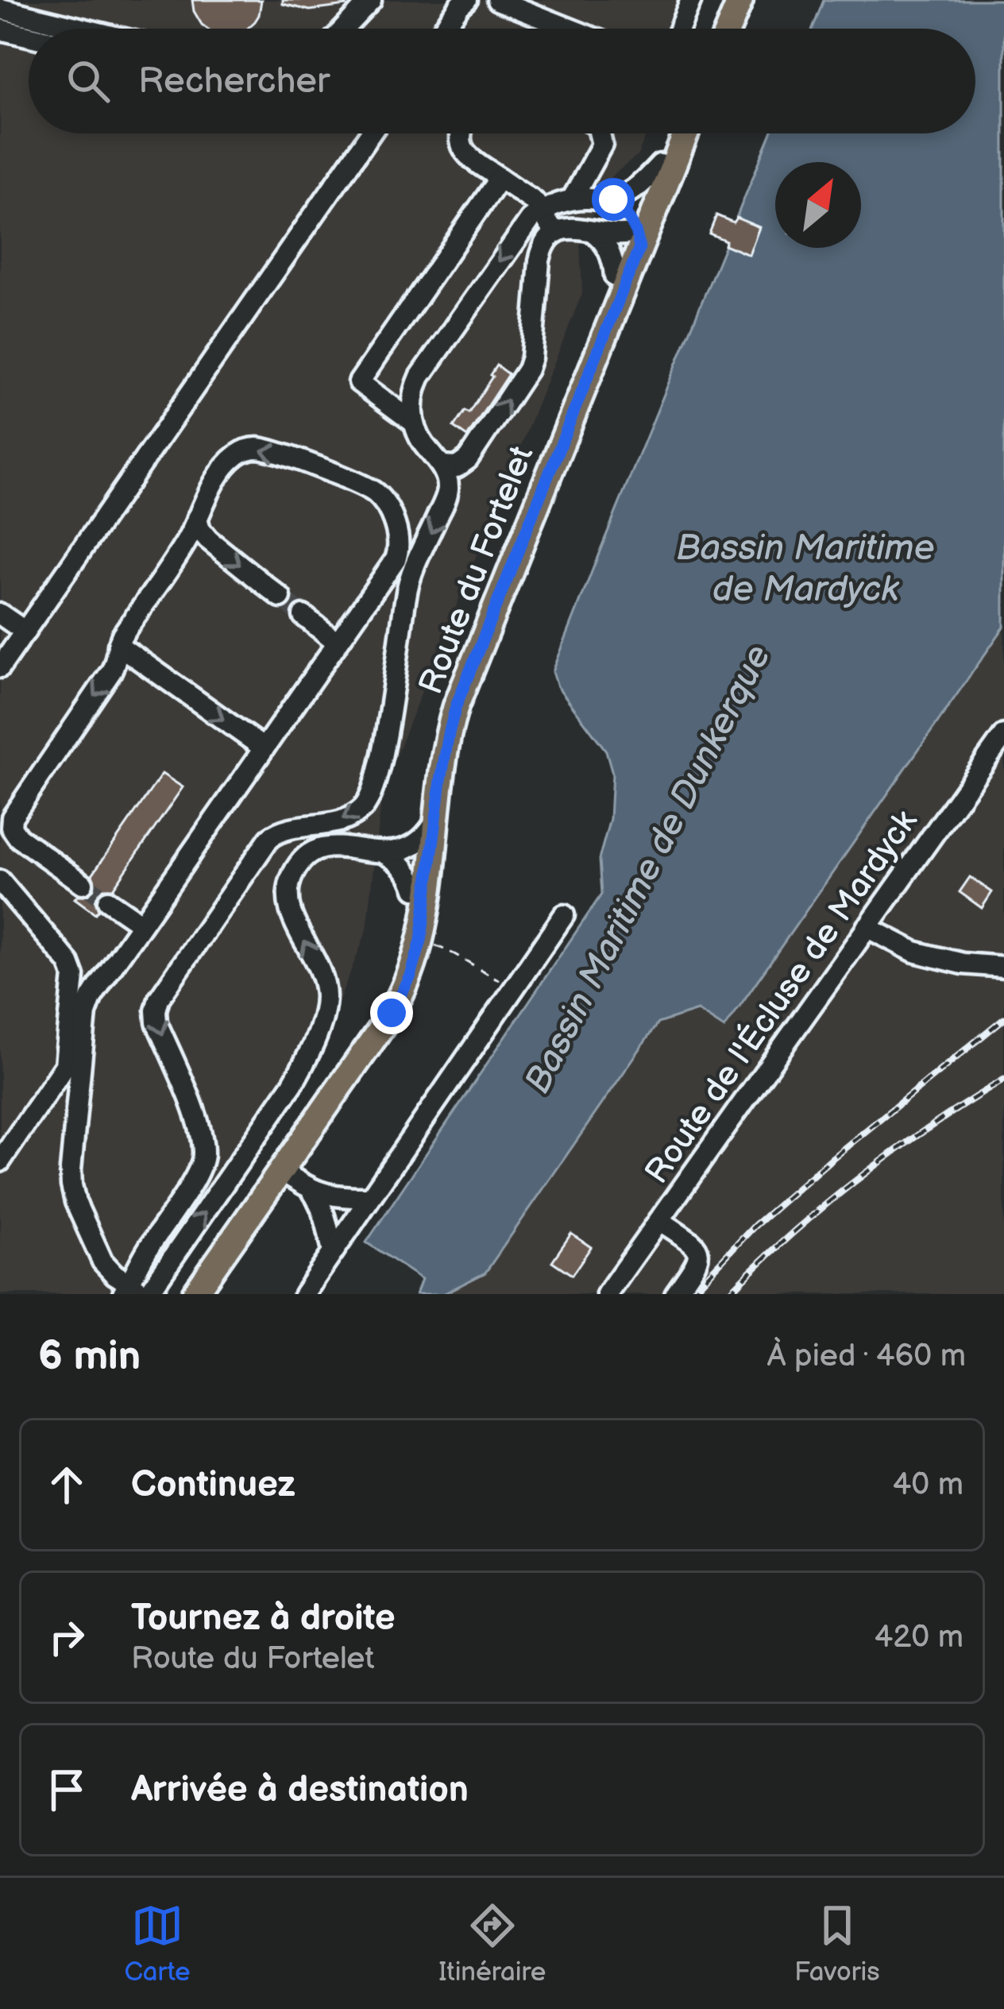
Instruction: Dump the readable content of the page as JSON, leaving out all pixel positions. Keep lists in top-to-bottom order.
{
  "streets": {
    "main road": ["Route du Fortelet"],
    "street": ["Route de l'Écluse de Mardyck"]
  },
  "water": ["Bassin Maritime de Mardyck", "Bassin Maritime de Dunkerque"],
  "north": "top right",
  "page": {
    "search": "Rechercher",
    "heading": ["6 min", "À pied · 460 m"],
    "list": [
      ["Continuez", "40 m"],
      ["Tournez à droite", "Route du Fortelet", "420 m"],
      "Arrivée à destination"
    ],
    "nav": ["Carte", "Itinéraire", "Favoris"]
  }
}
